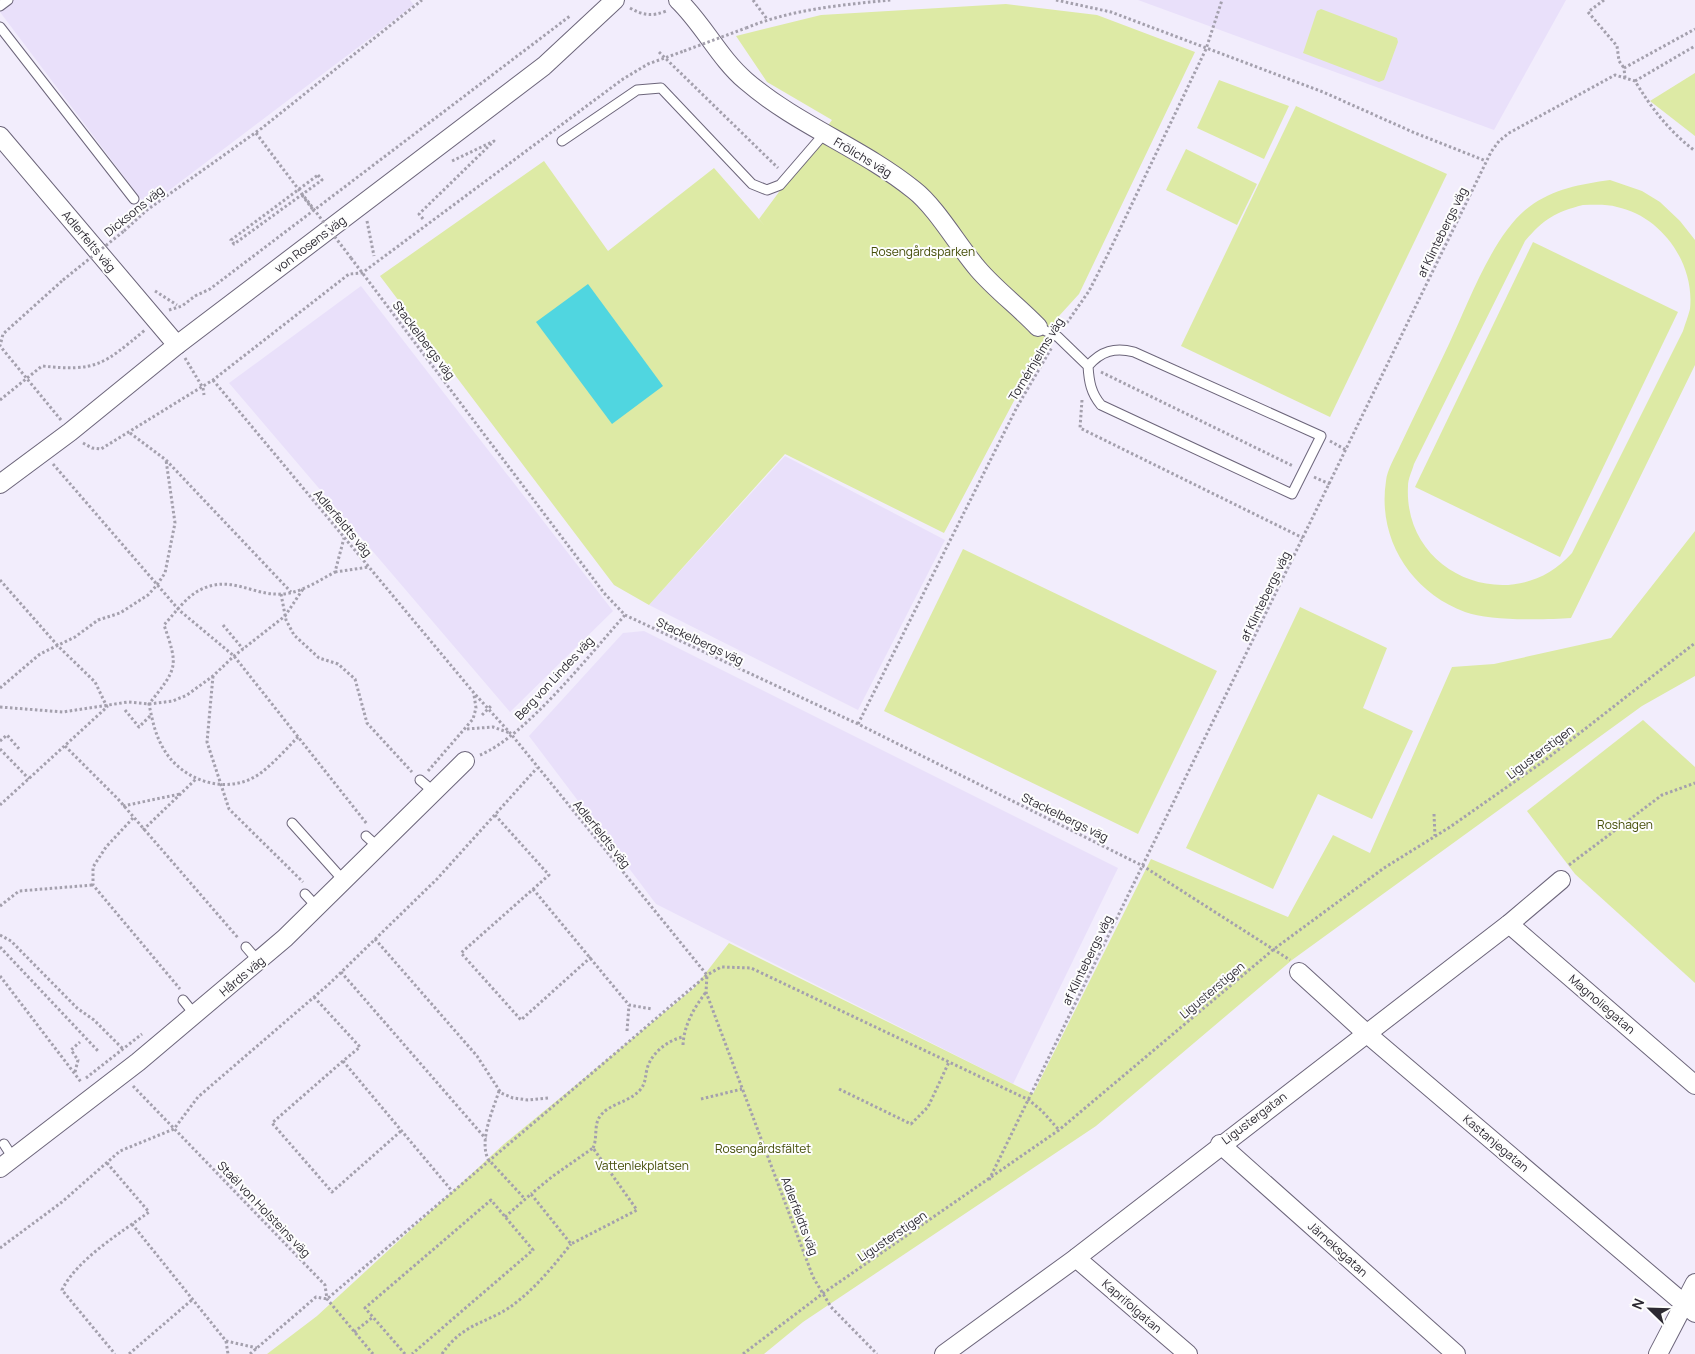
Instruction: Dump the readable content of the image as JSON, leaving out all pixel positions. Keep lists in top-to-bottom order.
{
  "streets": {
    "street": [
      "Frölichs väg",
      "Adlerfelts väg",
      "von Rosens väg",
      "Hårds väg",
      "Magnoliegatan",
      "Ligustergatan",
      "Kastanjegatan",
      "Järneksgatan",
      "Kaprifolgatan"
    ],
    "path": [
      "Dicksons väg",
      "af Klintebergs väg",
      "Stackelbergs väg",
      "Tornérhjelms väg",
      "Adlerfeldts väg",
      "Berg von Lindes väg",
      "Ligusterstigen",
      "Staël von Holsteins väg"
    ]
  },
  "crossings": [
    ["Dicksons väg", "Stackelbergs väg"],
    ["af Klintebergs väg", "Stackelbergs väg"],
    ["af Klintebergs väg", "Ligusterstigen"],
    ["Adlerfelts väg", "von Rosens väg"],
    ["Stackelbergs väg", "Tornérhjelms väg"],
    ["Stackelbergs väg", "Adlerfeldts väg"],
    ["Stackelbergs väg", "Berg von Lindes väg"],
    ["Stackelbergs väg", "Ligusterstigen"],
    ["Stackelbergs väg", "Kastanjegatan"],
    ["Adlerfeldts väg", "Berg von Lindes väg"],
    ["Adlerfeldts väg", "Ligusterstigen"],
    ["Berg von Lindes väg", "Hårds väg"],
    ["Magnoliegatan", "Ligustergatan"],
    ["Ligustergatan", "Kastanjegatan"],
    ["Ligustergatan", "Järneksgatan"],
    ["Ligustergatan", "Kaprifolgatan"]
  ],
  "parks": [
    "Rosengårdsparken",
    "Roshagen",
    "Rosengårdsfältet",
    "Vattenlekplatsen"
  ],
  "north": "top left"
}
